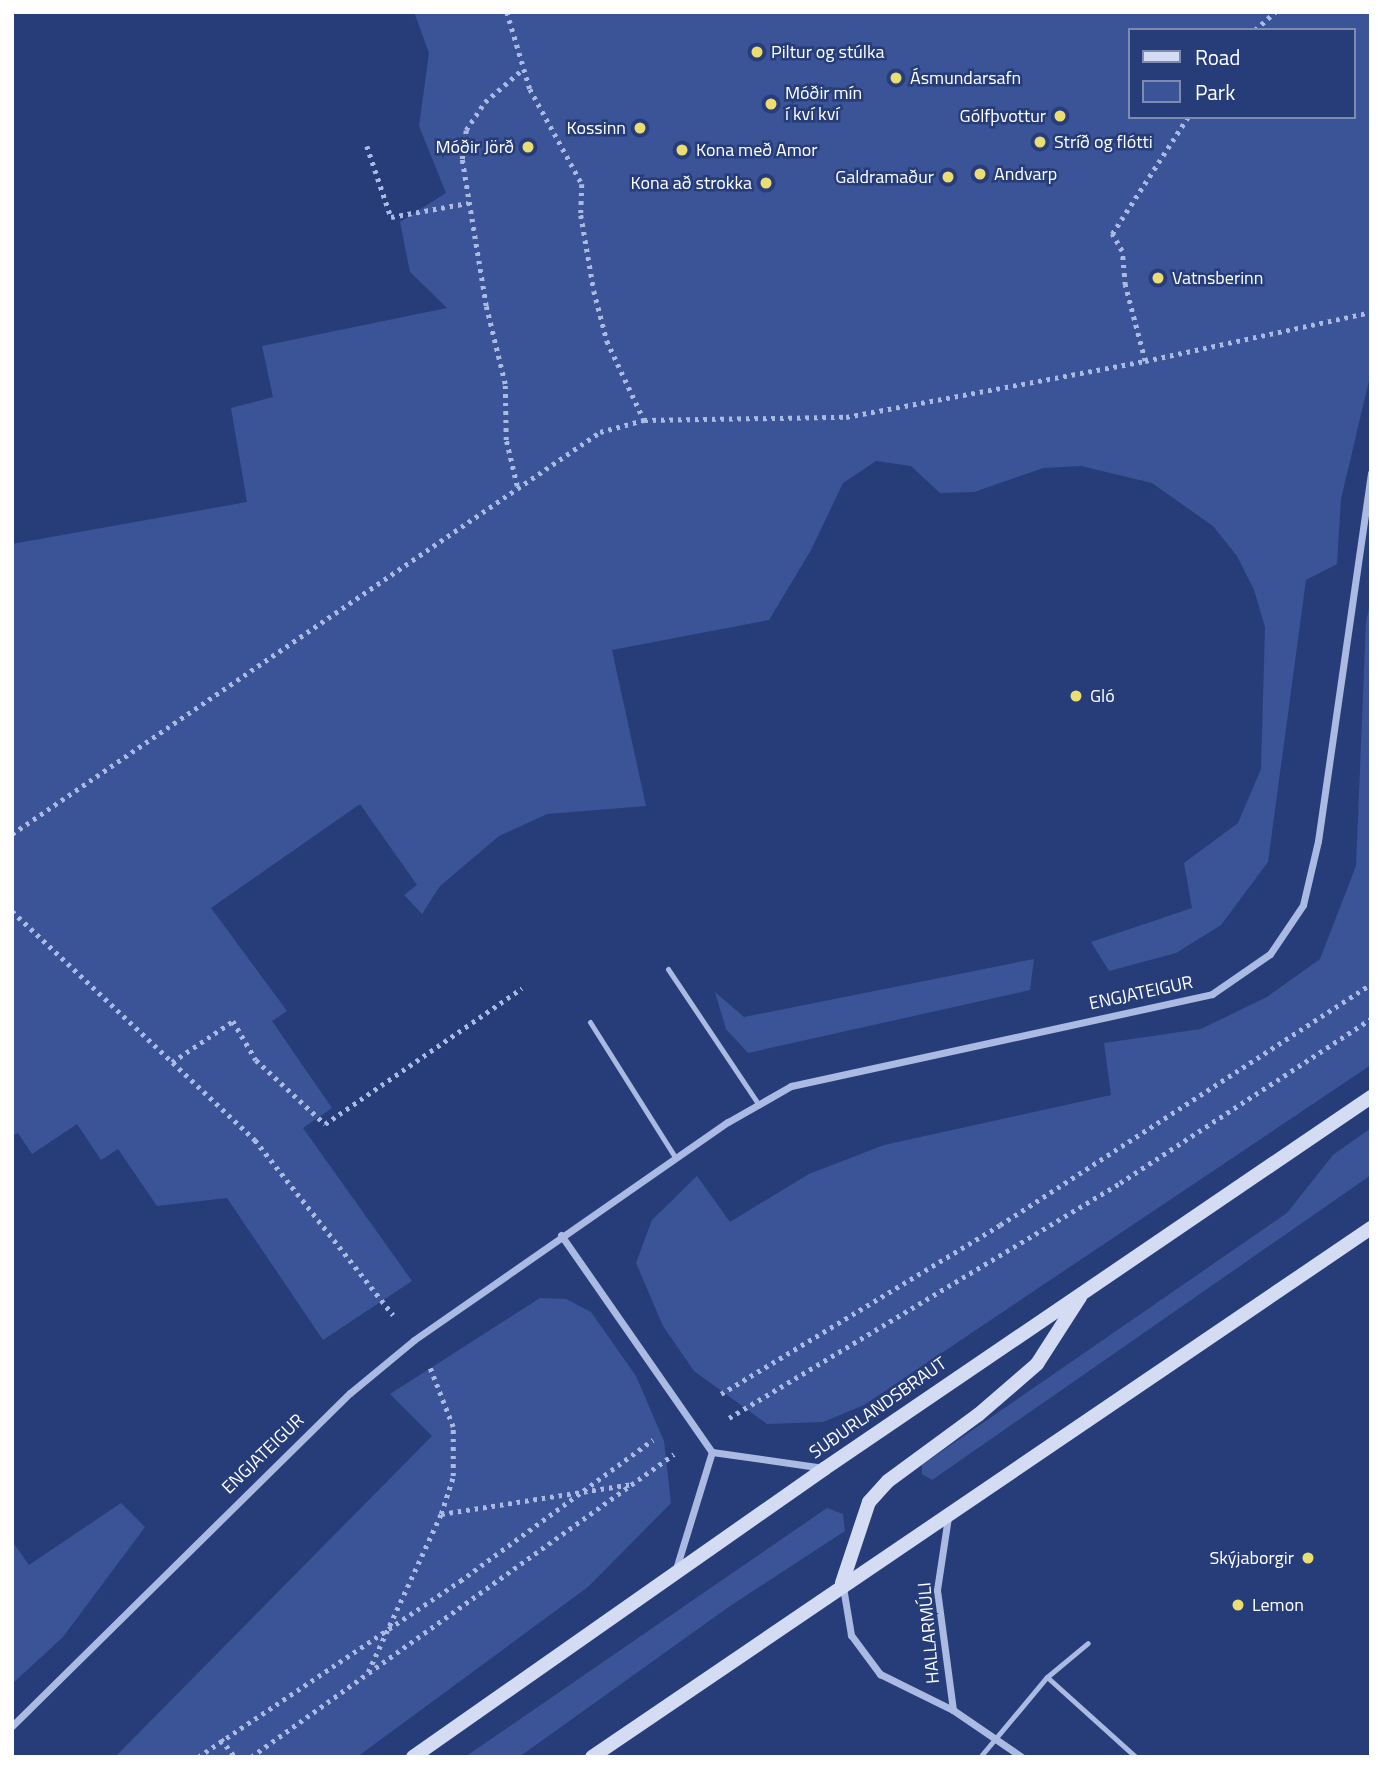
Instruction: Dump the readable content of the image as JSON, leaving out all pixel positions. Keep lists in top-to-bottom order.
{
  "streets": {
    "main road": ["SUÐURLANDSBRAUT"],
    "street": ["ENGJATEIGUR", "HALLARMÚLI"]
  },
  "places": [
    "Piltur og stúlka",
    "Ásmundarsafn",
    "Móðir mín í kví kví",
    "Gólfþvottur",
    "Kossinn",
    "Stríð og flótti",
    "Móðir Jörð",
    "Kona með Amor",
    "Andvarp",
    "Galdramaður",
    "Kona að strokka",
    "Vatnsberinn",
    "Gló",
    "Skýjaborgir",
    "Lemon"
  ],
  "legend": ["Road", "Park"]
}
